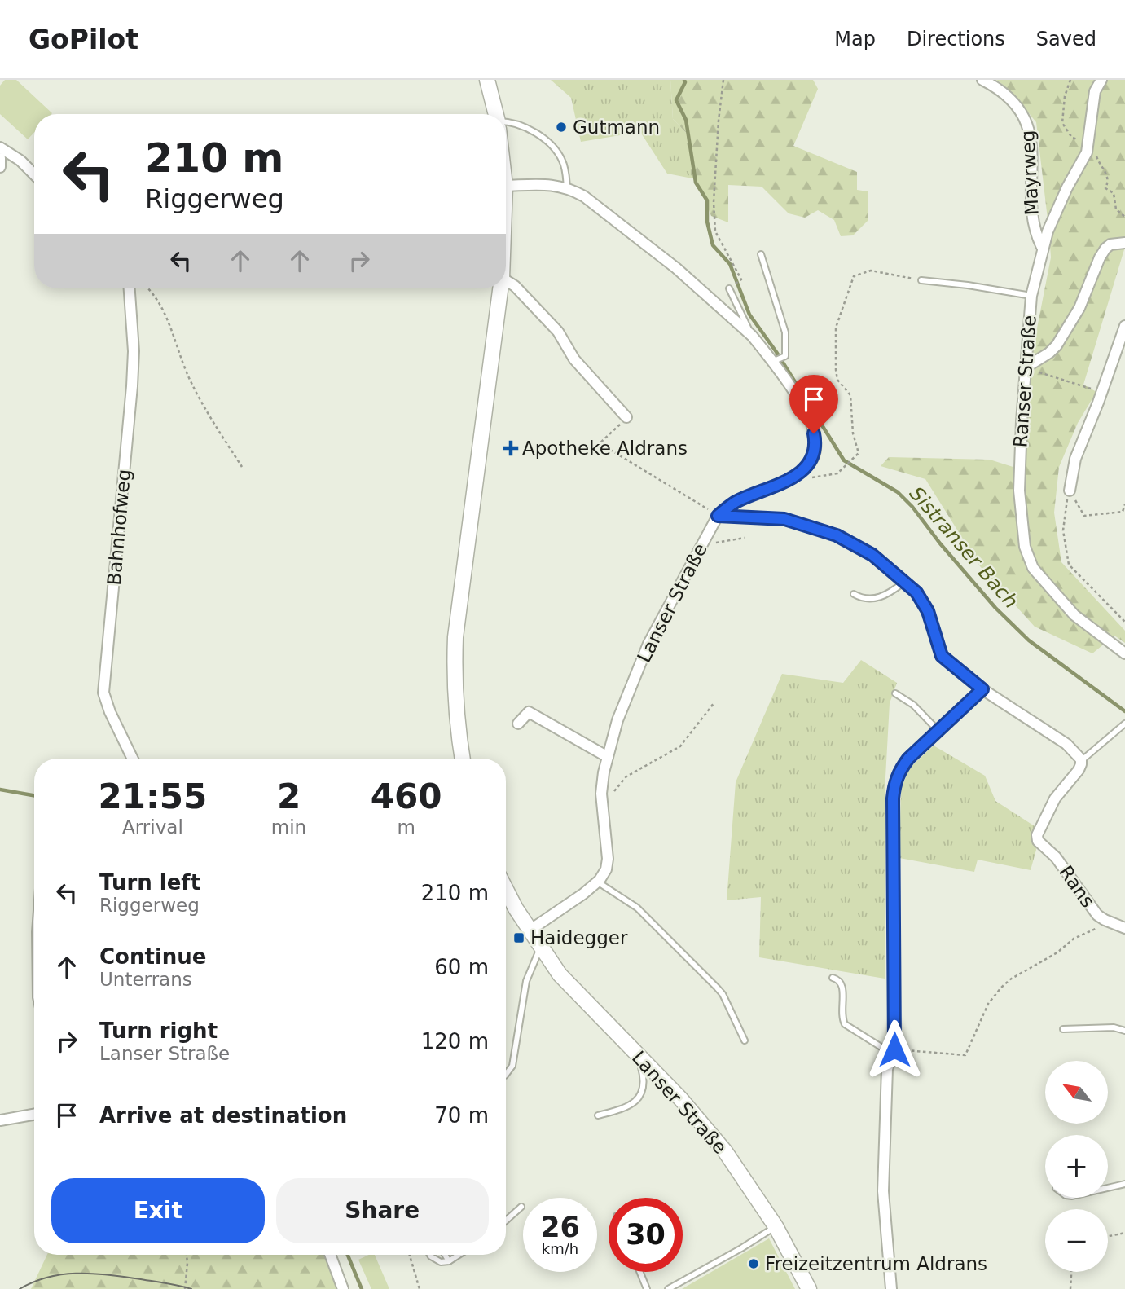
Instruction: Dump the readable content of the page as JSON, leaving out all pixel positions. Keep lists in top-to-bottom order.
{
  "streets": {
    "main road": ["Lanser Straße"],
    "street": [
      "Mayrweg",
      "Ranser Straße",
      "Bahnhofweg",
      "Rans"
    ]
  },
  "crossings": [
    ["Mayrweg", "Ranser Straße"]
  ],
  "water": ["Sistranser Bach"],
  "places": {
    "other": ["Gutmann", "Freizeitzentrum Aldrans"],
    "health": ["Apotheke Aldrans"],
    "transit": ["Haidegger"]
  },
  "north": "top left",
  "page": {
    "header": "GoPilot",
    "nav": ["Map", "Directions", "Saved"],
    "turn": ["210 m", "Riggerweg"],
    "eta": [
      "21:55",
      "Arrival",
      "2",
      "min",
      "460",
      "m"
    ],
    "list": [
      {
        "name": "Turn left",
        "note": "Riggerweg",
        "value": "210 m"
      },
      {
        "name": "Continue",
        "note": "Unterrans",
        "value": "60 m"
      },
      {
        "name": "Turn right",
        "note": "Lanser Straße",
        "value": "120 m"
      },
      {
        "name": "Arrive at destination",
        "value": "70 m"
      }
    ],
    "map_buttons": ["+", "−"],
    "buttons": ["Exit", "Share"],
    "speed": "26 km/h",
    "limit": "30"
  }
}
